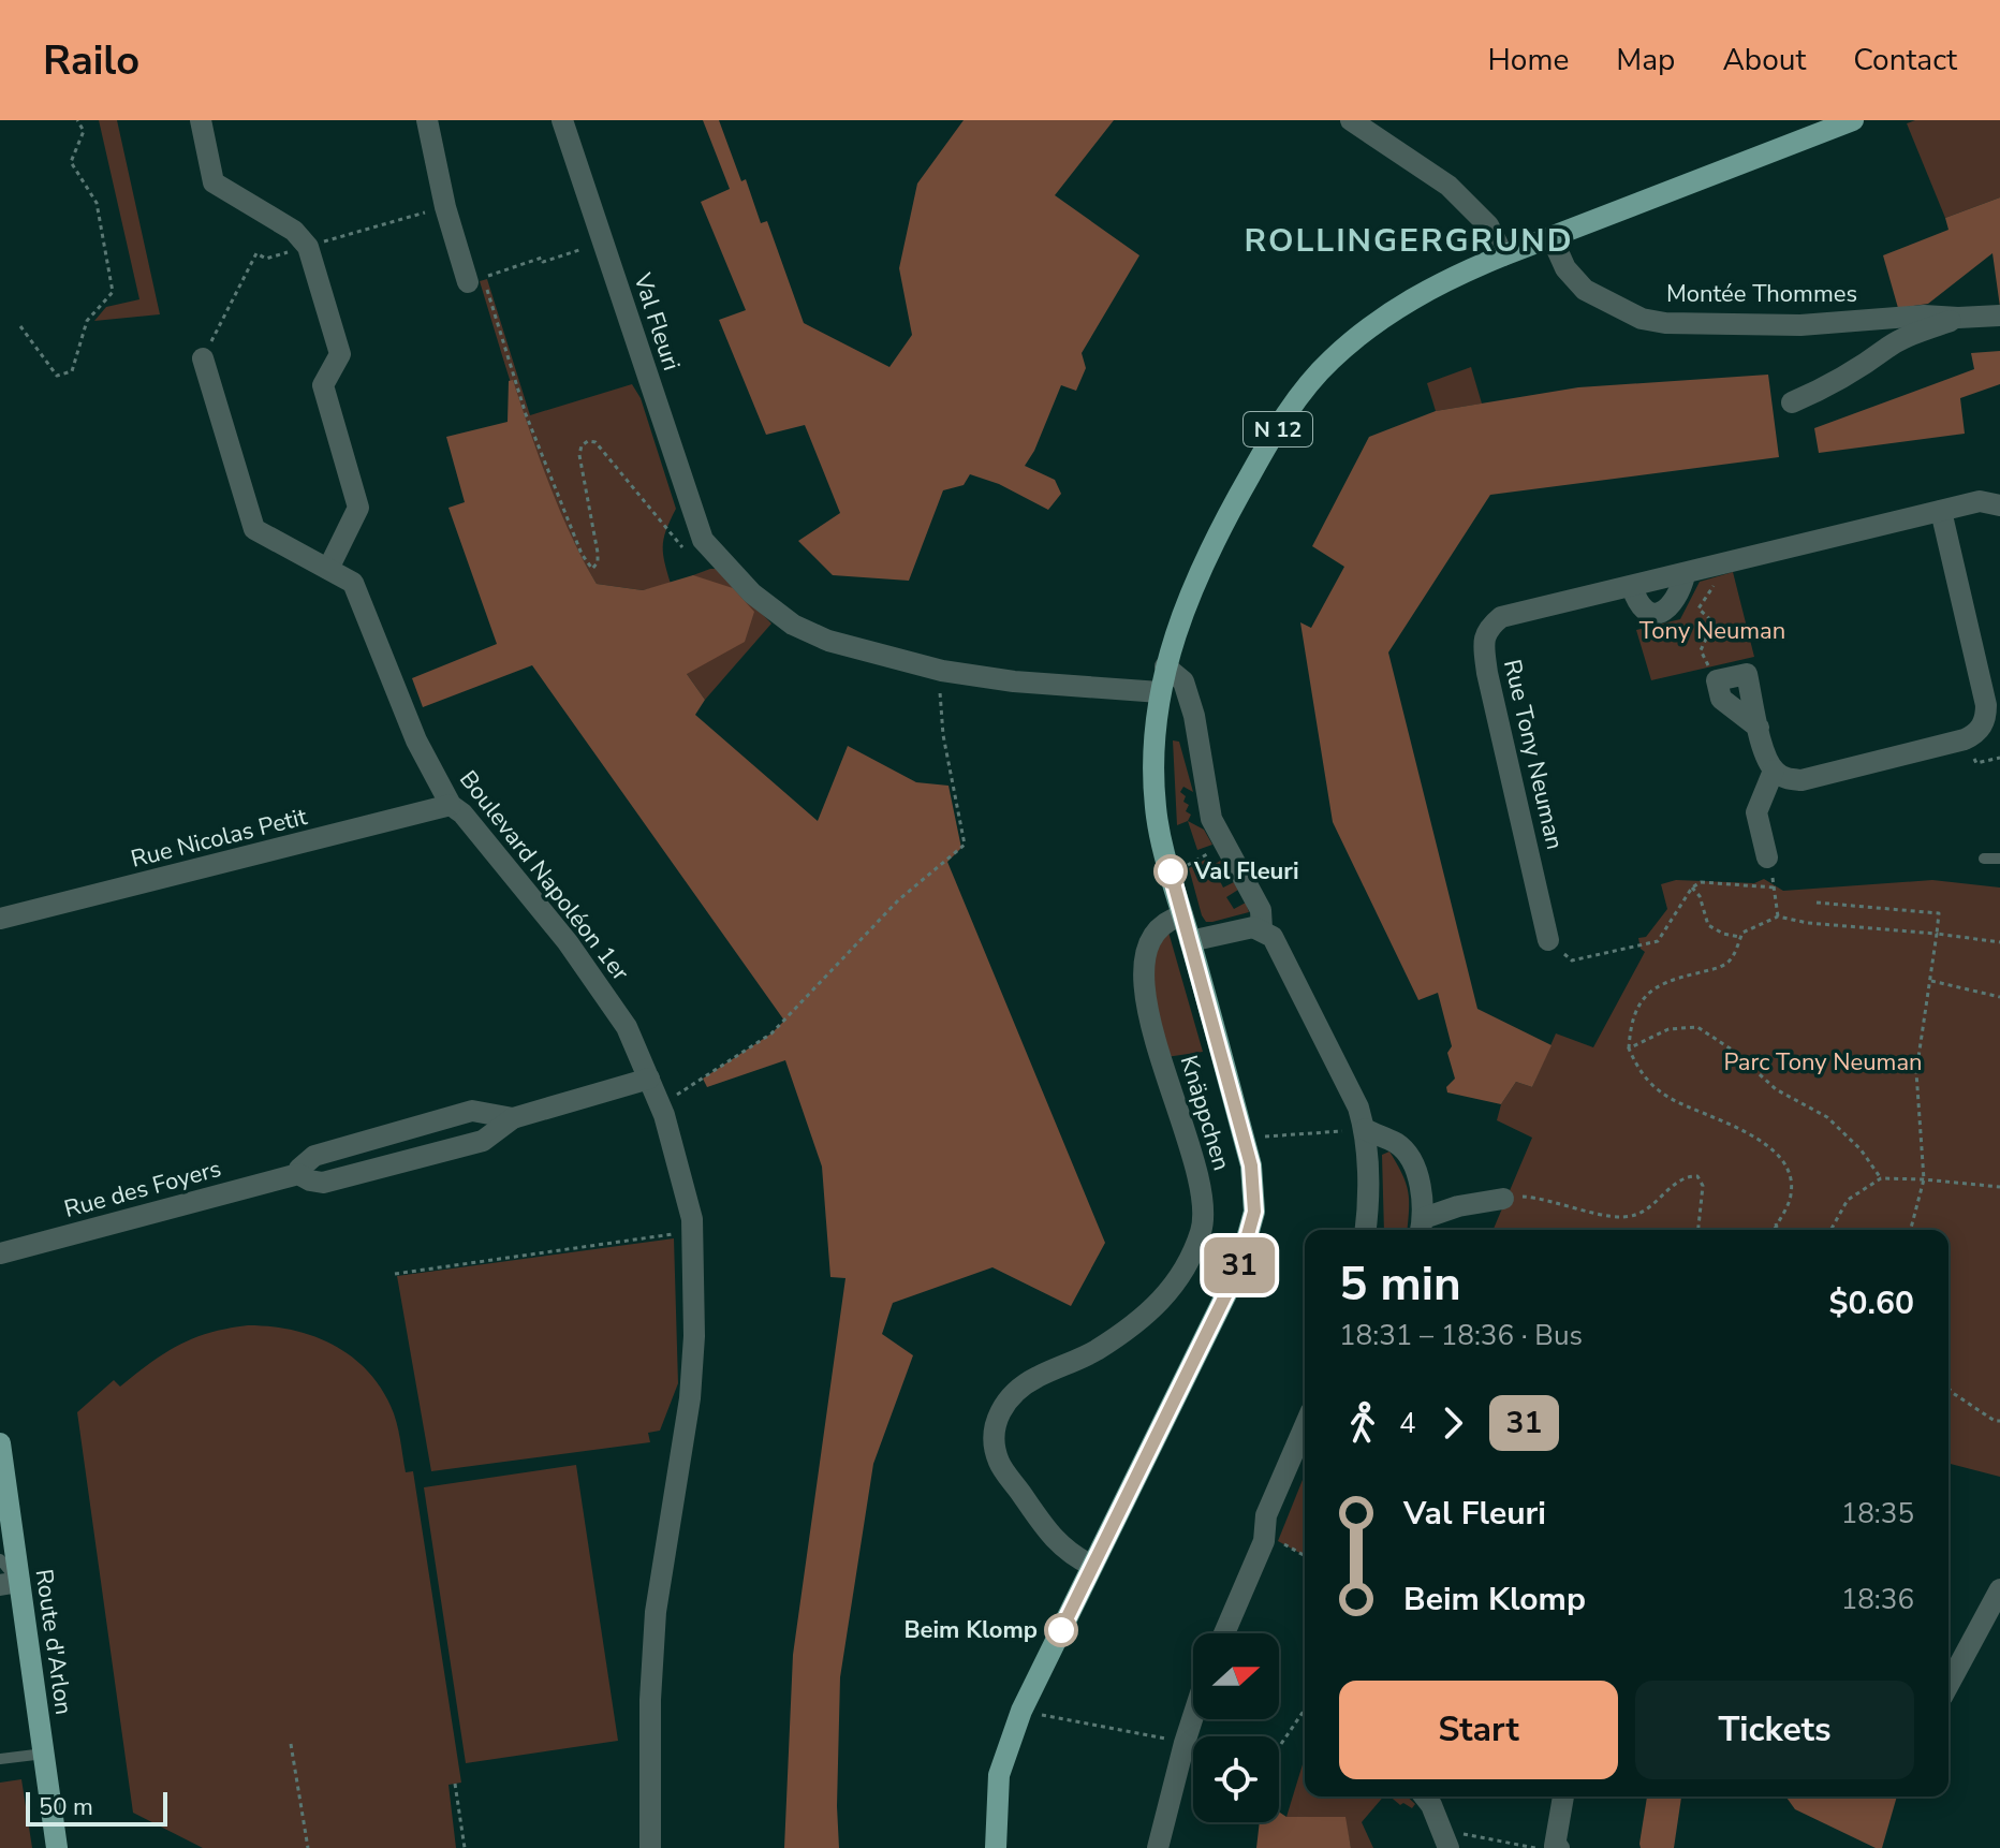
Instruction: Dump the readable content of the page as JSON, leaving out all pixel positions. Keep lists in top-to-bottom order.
{
  "streets": {
    "main road": ["N 12", "Route d'Arlon"],
    "street": [
      "Montée Thommes",
      "Val Fleuri",
      "Rue Tony Neuman",
      "Rue Nicolas Petit",
      "Boulevard Napoléon 1er",
      "Knäppchen",
      "Rue des Foyers"
    ]
  },
  "crossings": [
    ["Montée Thommes", "N 12"],
    ["Val Fleuri", "N 12"],
    ["N 12", "Knäppchen"],
    ["Rue Nicolas Petit", "Boulevard Napoléon 1er"],
    ["Boulevard Napoléon 1er", "Rue des Foyers"]
  ],
  "districts": ["ROLLINGERGRUND"],
  "parks": ["Tony Neuman", "Parc Tony Neuman"],
  "places": ["Val Fleuri", "Beim Klomp"],
  "lines": ["bus line 31"],
  "scale_bar": "50 m",
  "north": "right",
  "page": {
    "header": "Railo",
    "nav": [
      "Home",
      "Map",
      "About",
      "Contact"
    ],
    "on_map": "31",
    "heading": ["5 min", "18:31 – 18:36 · Bus", "$0.60"],
    "legs": ["4", "31"],
    "list": [
      {
        "name": "Val Fleuri",
        "value": "18:35"
      },
      {
        "name": "Beim Klomp",
        "value": "18:36"
      }
    ],
    "buttons": ["Start", "Tickets"],
    "scale": "50 m"
  }
}
